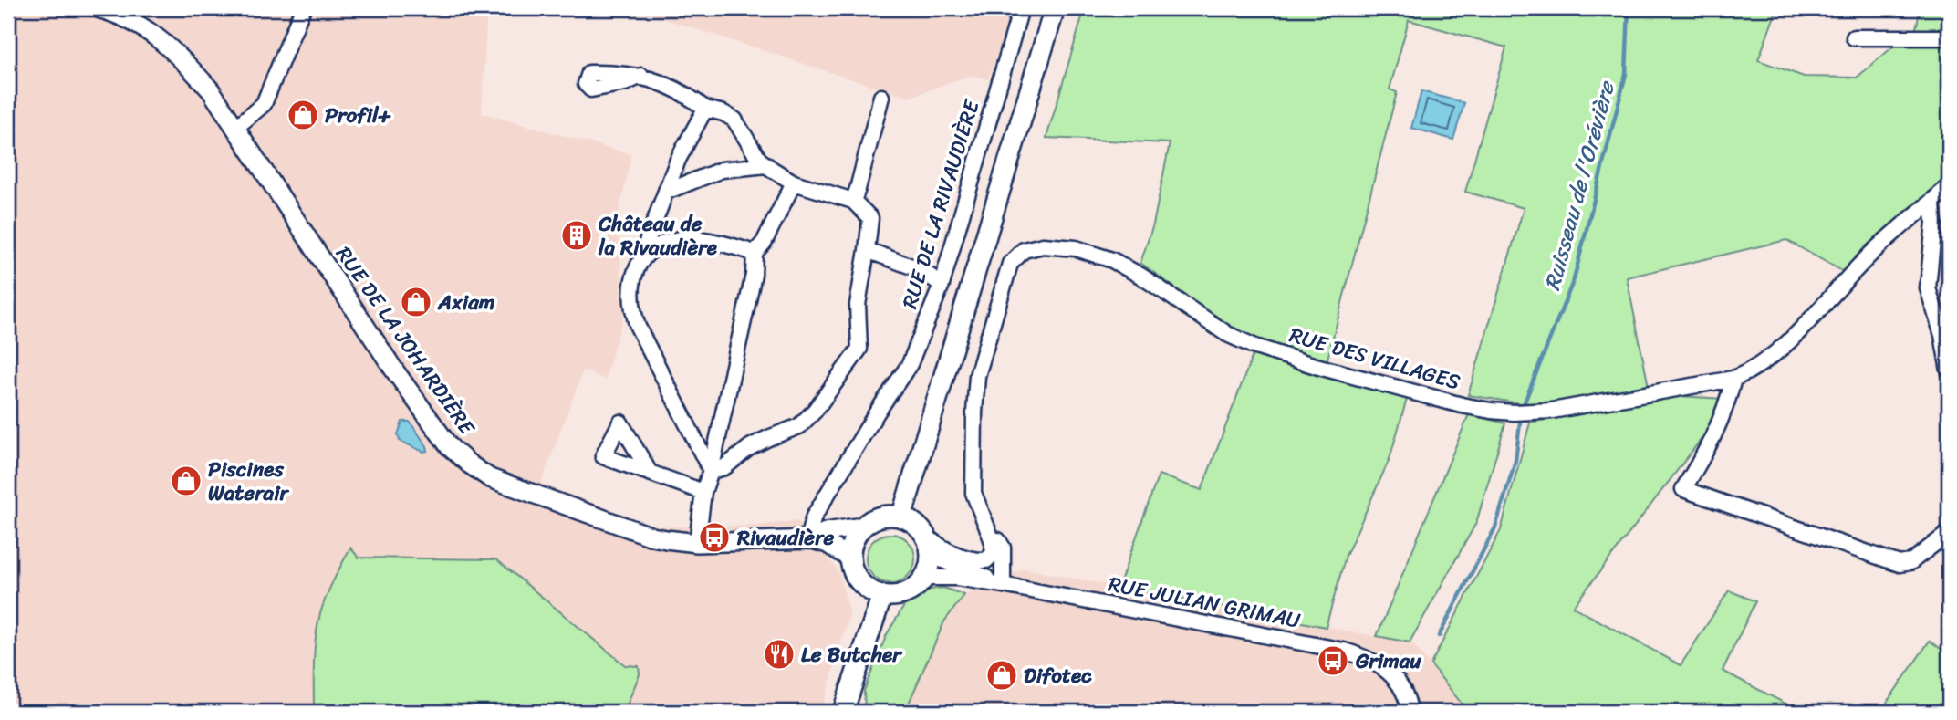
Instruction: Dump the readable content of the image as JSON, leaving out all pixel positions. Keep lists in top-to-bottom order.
{
  "streets": {
    "street": [
      "RUE DE LA RIVAUDIÈRE",
      "RUE DE LA JOHARDIÈRE",
      "RUE DES VILLAGES",
      "RUE JULIAN GRIMAU"
    ]
  },
  "crossings": [
    ["RUE DE LA RIVAUDIÈRE", "RUE DE LA JOHARDIÈRE"],
    ["RUE DE LA JOHARDIÈRE", "RUE JULIAN GRIMAU"]
  ],
  "water": ["Ruisseau de l'Orévière"],
  "places": {
    "shop": [
      "Profil+",
      "Axiam",
      "Piscines Waterair",
      "Difotec"
    ],
    "building": ["Château de la Rivaudière"],
    "bus stop": ["Rivaudière", "Grimau"],
    "restaurant": ["Le Butcher"]
  }
}
